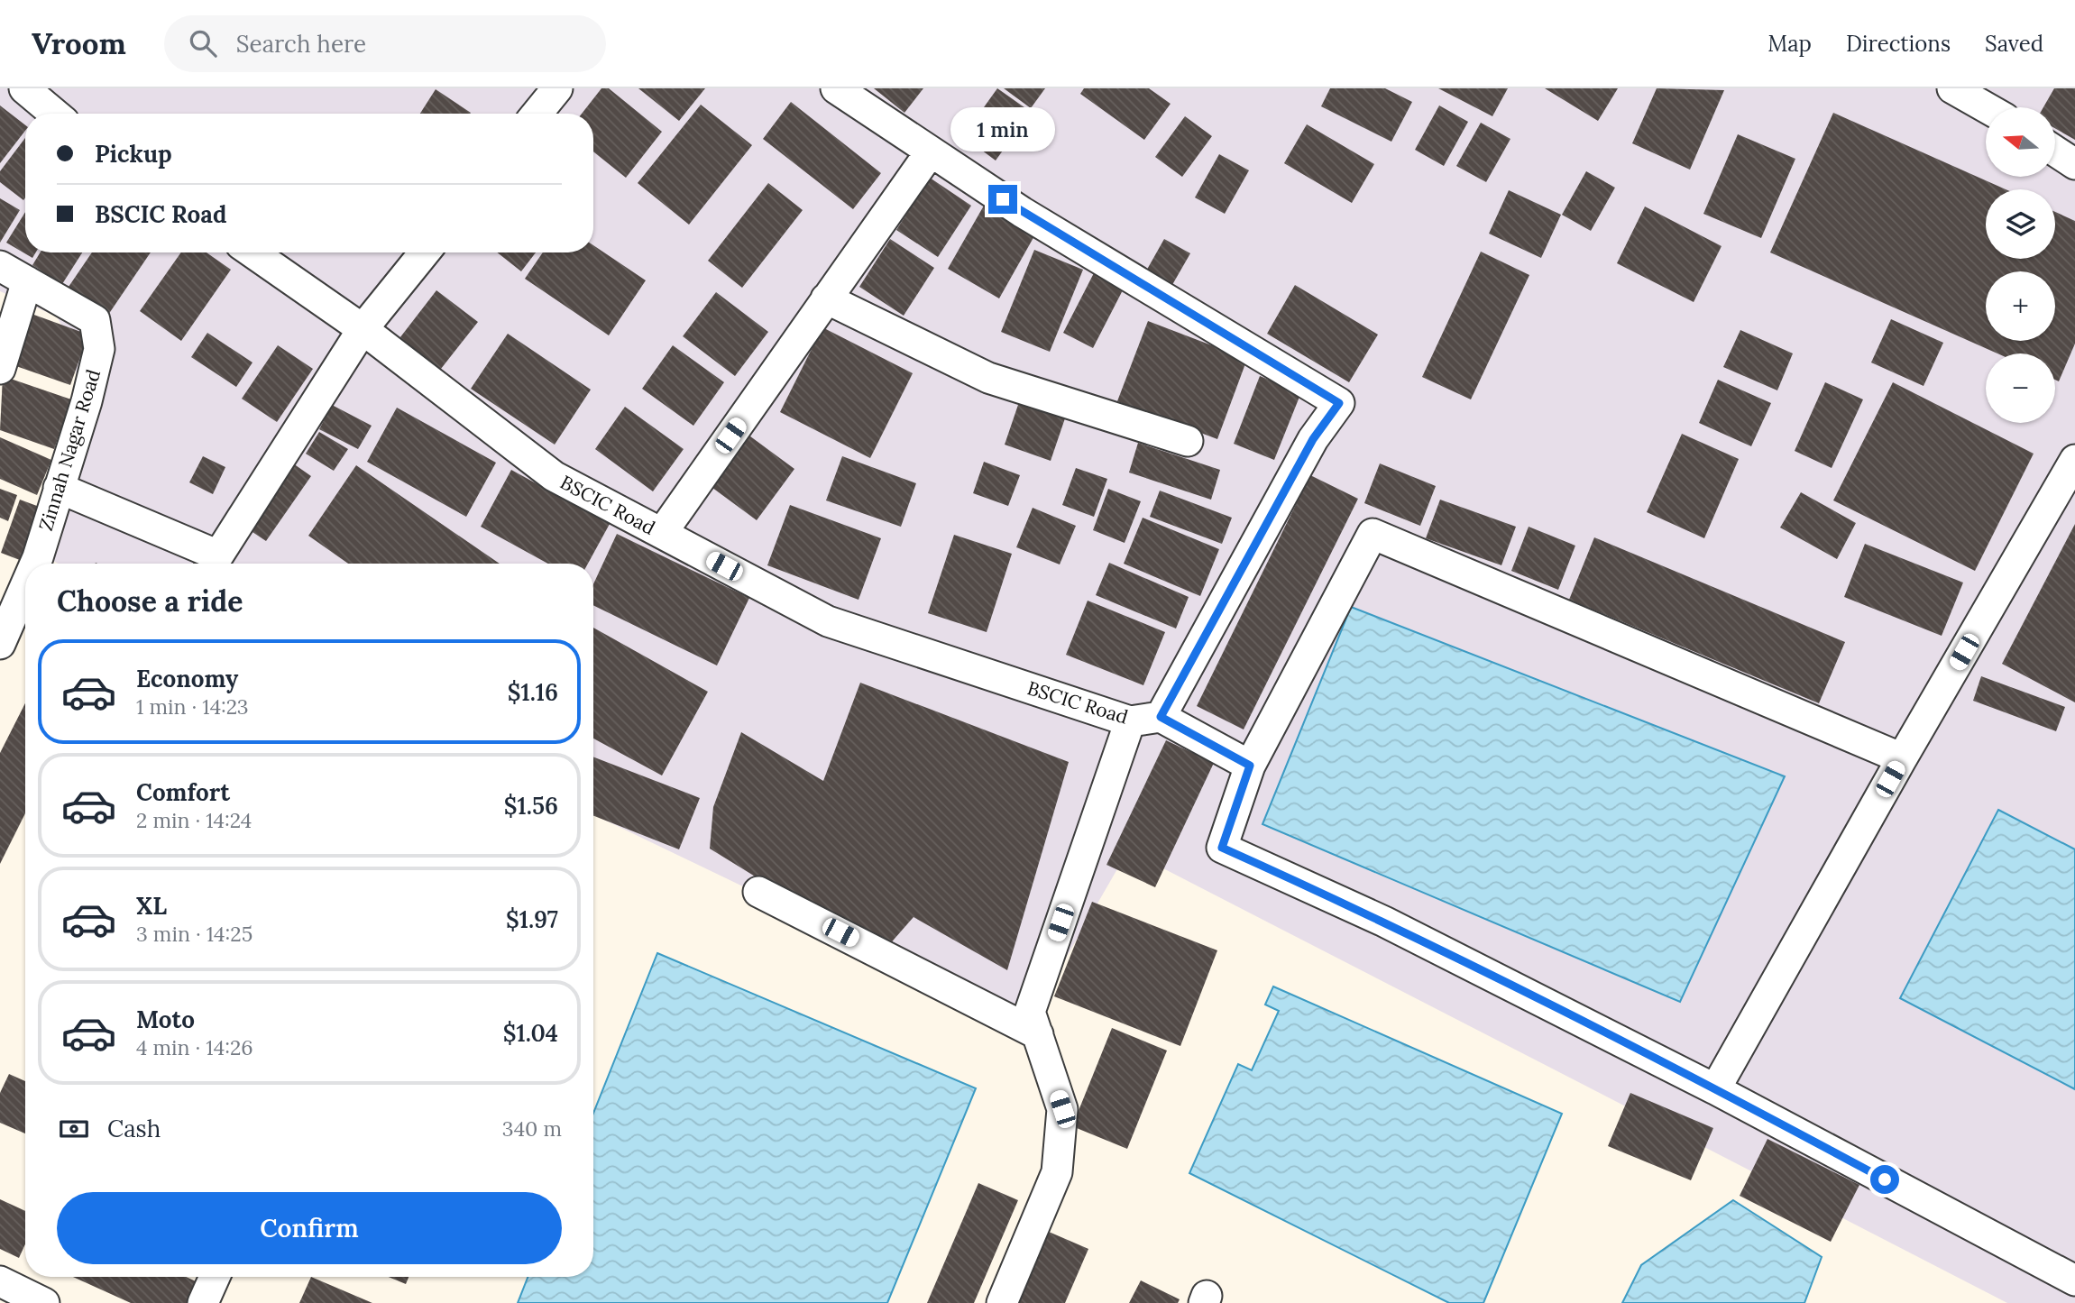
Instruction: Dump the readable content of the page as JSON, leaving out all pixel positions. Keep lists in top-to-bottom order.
{
  "streets": {
    "street": ["Zinnah Nagar Road", "BSCIC Road"]
  },
  "north": "left",
  "page": {
    "header": "Vroom",
    "search": "Search here",
    "nav": ["Map", "Directions", "Saved"],
    "map_buttons": ["+", "−"],
    "bubble": "1 min",
    "banner": ["Pickup", "BSCIC Road"],
    "heading": "Choose a ride",
    "list": [
      {
        "name": "Economy",
        "note": "1 min · 14:23",
        "value": "$1.16"
      },
      {
        "name": "Comfort",
        "note": "2 min · 14:24",
        "value": "$1.56"
      },
      {
        "name": "XL",
        "note": "3 min · 14:25",
        "value": "$1.97"
      },
      {
        "name": "Moto",
        "note": "4 min · 14:26",
        "value": "$1.04"
      }
    ],
    "pay": ["Cash", "340 m"],
    "buttons": "Confirm"
  }
}
